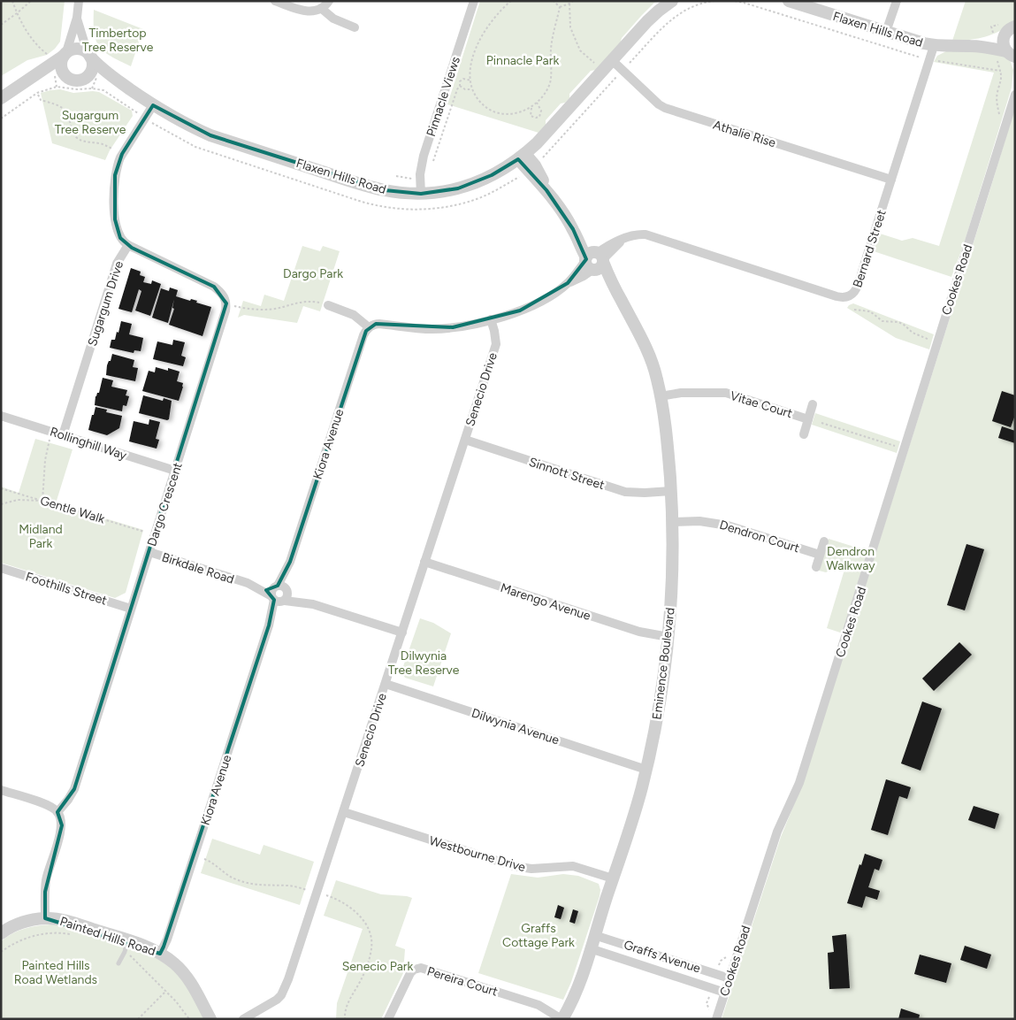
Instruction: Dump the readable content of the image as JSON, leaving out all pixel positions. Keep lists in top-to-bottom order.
{
  "streets": {
    "street": [
      "Flaxen Hills Road",
      "Pinnacle Views",
      "Athalie Rise",
      "Bernard Street",
      "Cookes Road",
      "Sugargum Drive",
      "Senecio Drive",
      "Vitae Court",
      "Rollinghill Way",
      "Kiora Avenue",
      "Sinnott Street",
      "Dargo Crescent",
      "Dendron Court",
      "Birkdale Road",
      "Foothills Street",
      "Marengo Avenue",
      "Eminence Boulevard",
      "Dilwynia Avenue",
      "Westbourne Drive",
      "Painted Hills Road",
      "Graffs Avenue",
      "Pereira Court"
    ],
    "path": ["Gentle Walk"]
  },
  "crossings": [
    ["Flaxen Hills Road", "Pinnacle Views"],
    ["Flaxen Hills Road", "Athalie Rise"],
    ["Flaxen Hills Road", "Bernard Street"],
    ["Flaxen Hills Road", "Sugargum Drive"],
    ["Flaxen Hills Road", "Eminence Boulevard"],
    ["Athalie Rise", "Bernard Street"],
    ["Bernard Street", "Eminence Boulevard"],
    ["Cookes Road", "Graffs Avenue"],
    ["Sugargum Drive", "Rollinghill Way"],
    ["Senecio Drive", "Sinnott Street"],
    ["Senecio Drive", "Birkdale Road"],
    ["Senecio Drive", "Marengo Avenue"],
    ["Senecio Drive", "Dilwynia Avenue"],
    ["Senecio Drive", "Westbourne Drive"],
    ["Vitae Court", "Eminence Boulevard"],
    ["Rollinghill Way", "Dargo Crescent"],
    ["Kiora Avenue", "Birkdale Road"],
    ["Kiora Avenue", "Painted Hills Road"],
    ["Sinnott Street", "Eminence Boulevard"],
    ["Dargo Crescent", "Birkdale Road"],
    ["Dargo Crescent", "Foothills Street"],
    ["Dendron Court", "Eminence Boulevard"],
    ["Marengo Avenue", "Eminence Boulevard"],
    ["Eminence Boulevard", "Dilwynia Avenue"],
    ["Eminence Boulevard", "Westbourne Drive"],
    ["Eminence Boulevard", "Graffs Avenue"],
    ["Eminence Boulevard", "Pereira Court"]
  ],
  "parks": [
    "Timbertop Tree Reserve",
    "Pinnacle Park",
    "Sugargum Tree Reserve",
    "Dargo Park",
    "Midland Park",
    "Dendron Walkway",
    "Dilwynia Tree Reserve",
    "Graffs Cottage Park",
    "Painted Hills Road Wetlands",
    "Senecio Park"
  ]
}
